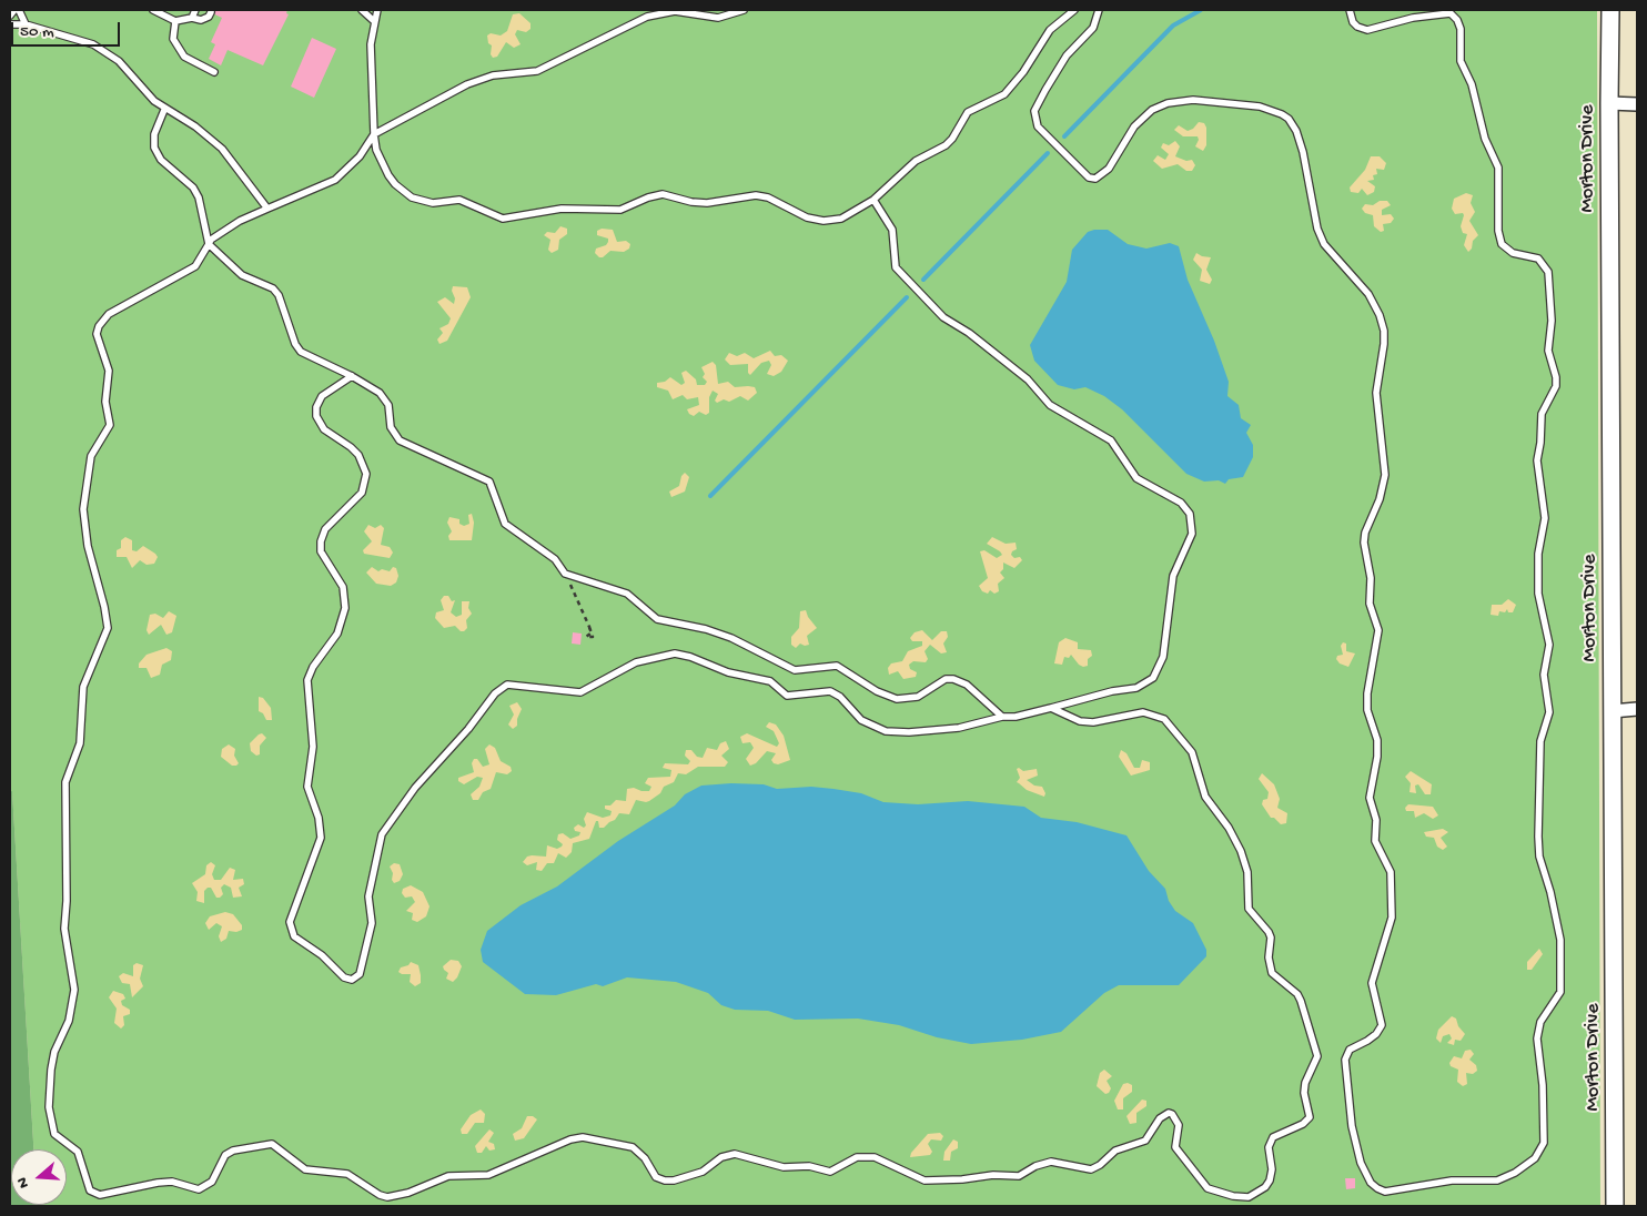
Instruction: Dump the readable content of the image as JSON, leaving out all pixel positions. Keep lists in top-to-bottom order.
{
  "streets": {
    "street": ["Morton Drive"]
  },
  "scale_bar": "50 m",
  "north": "left"
}
